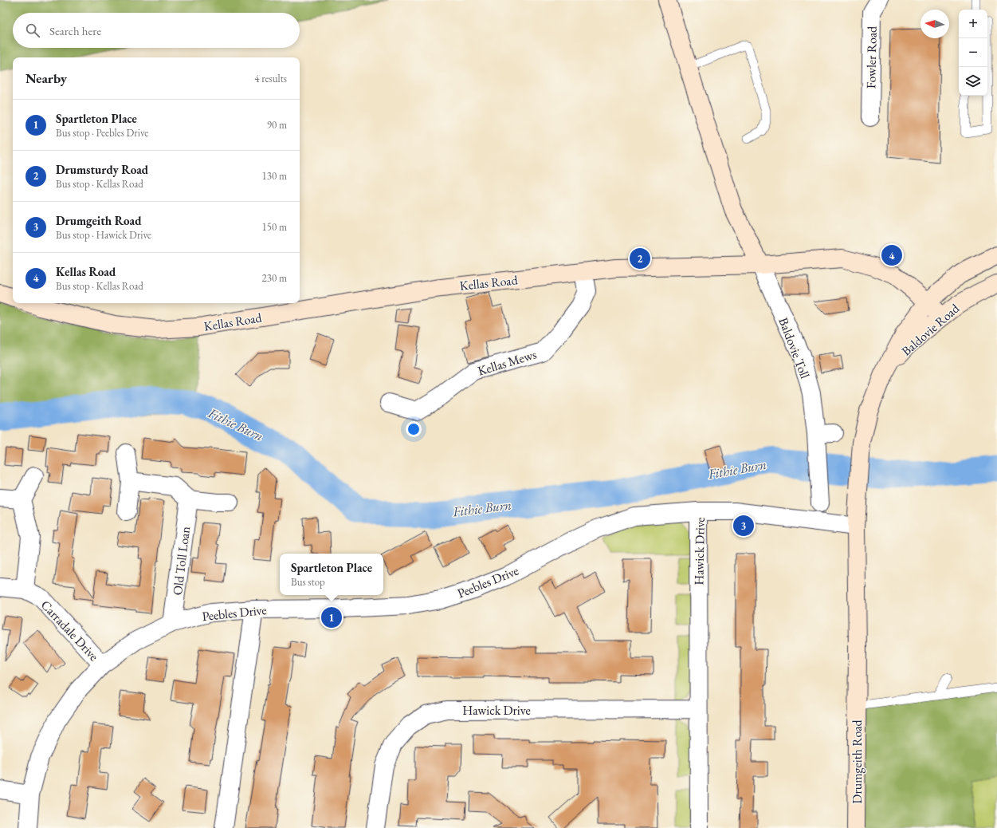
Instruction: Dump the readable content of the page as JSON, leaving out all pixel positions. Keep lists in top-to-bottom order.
{
  "streets": {
    "main road": ["Kellas Road", "Baldovie Road", "Drumgeith Road"],
    "street": [
      "Fowler Road",
      "Baldovie Toll",
      "Kellas Mews",
      "Hawick Drive",
      "Old Toll Loan",
      "Peebles Drive",
      "Carradale Drive"
    ]
  },
  "crossings": [
    ["Kellas Road", "Baldovie Road"],
    ["Kellas Road", "Baldovie Toll"],
    ["Kellas Road", "Kellas Mews"],
    ["Baldovie Road", "Drumgeith Road"],
    ["Hawick Drive", "Peebles Drive"],
    ["Hawick Drive", "Drumgeith Road"],
    ["Old Toll Loan", "Peebles Drive"],
    ["Peebles Drive", "Carradale Drive"]
  ],
  "water": ["Fithie Burn"],
  "north": "left",
  "page": {
    "map_buttons": ["+", "−"],
    "search": "Search here",
    "heading": ["Nearby", "4 results"],
    "list": [
      {
        "mark": "1",
        "name": "Spartleton Place",
        "note": "Bus stop · Peebles Drive",
        "value": "90 m"
      },
      {
        "mark": "2",
        "name": "Drumsturdy Road",
        "note": "Bus stop · Kellas Road",
        "value": "130 m"
      },
      {
        "mark": "3",
        "name": "Drumgeith Road",
        "note": "Bus stop · Hawick Drive",
        "value": "150 m"
      },
      {
        "mark": "4",
        "name": "Kellas Road",
        "note": "Bus stop · Kellas Road",
        "value": "230 m"
      }
    ],
    "pins": [
      "4",
      "2",
      "3",
      "1"
    ],
    "popup": ["Spartleton Place", "Bus stop"]
  }
}
